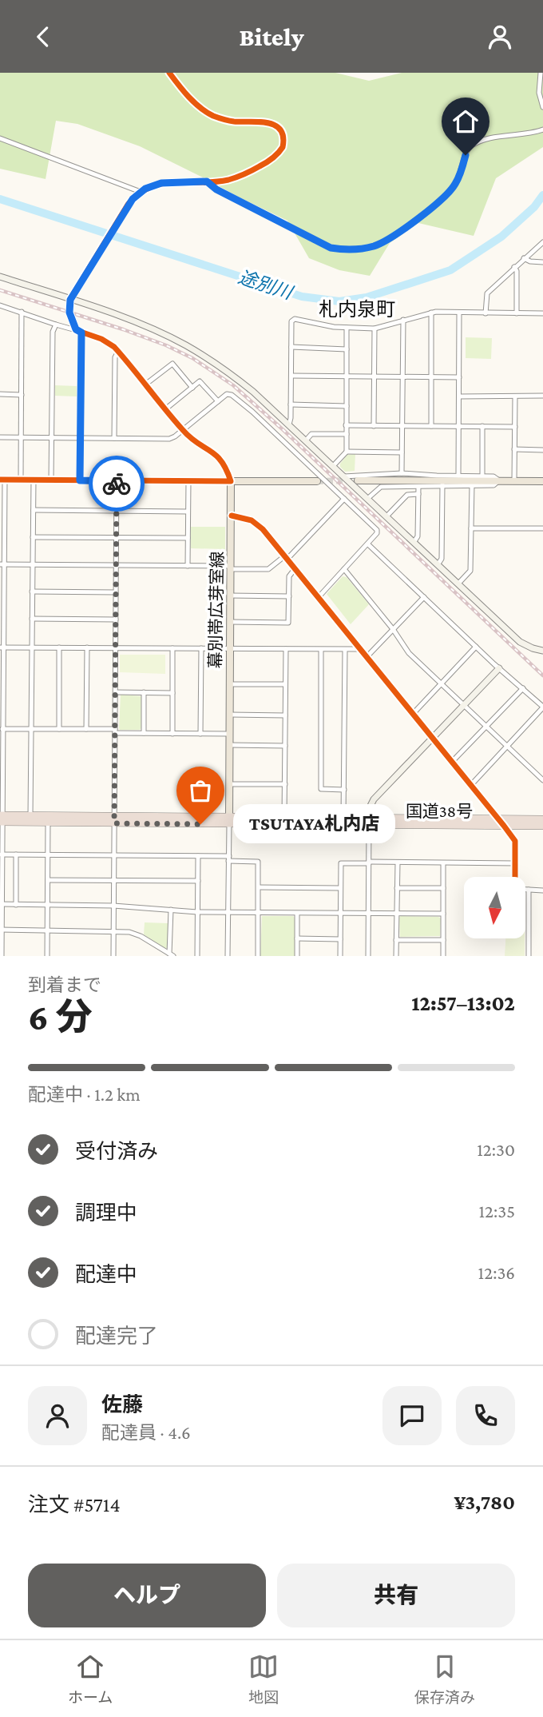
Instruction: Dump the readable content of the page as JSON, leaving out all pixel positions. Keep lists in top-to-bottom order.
{
  "streets": {
    "highway": ["国道38号"],
    "main road": ["幕別帯広芽室線"]
  },
  "crossings": [
    ["幕別帯広芽室線", "国道38号"]
  ],
  "districts": ["札内泉町"],
  "water": ["途別川"],
  "places": ["TSUTAYA札内店"],
  "north": "bottom",
  "page": {
    "header": "Bitely",
    "bubble": "TSUTAYA札内店",
    "heading": ["6 分", "到着まで", "12:57–13:02"],
    "panel": [
      "佐藤",
      "配達員 · 4.6",
      "注文 #5714",
      "¥3,780"
    ],
    "bar": "配達中 · 1.2 km",
    "list": [
      ["受付済み", "12:30"],
      ["調理中", "12:35"],
      ["配達中", "12:36"],
      "配達完了"
    ],
    "buttons": ["ヘルプ", "共有"],
    "tabs": ["ホーム", "地図", "保存済み"]
  }
}
